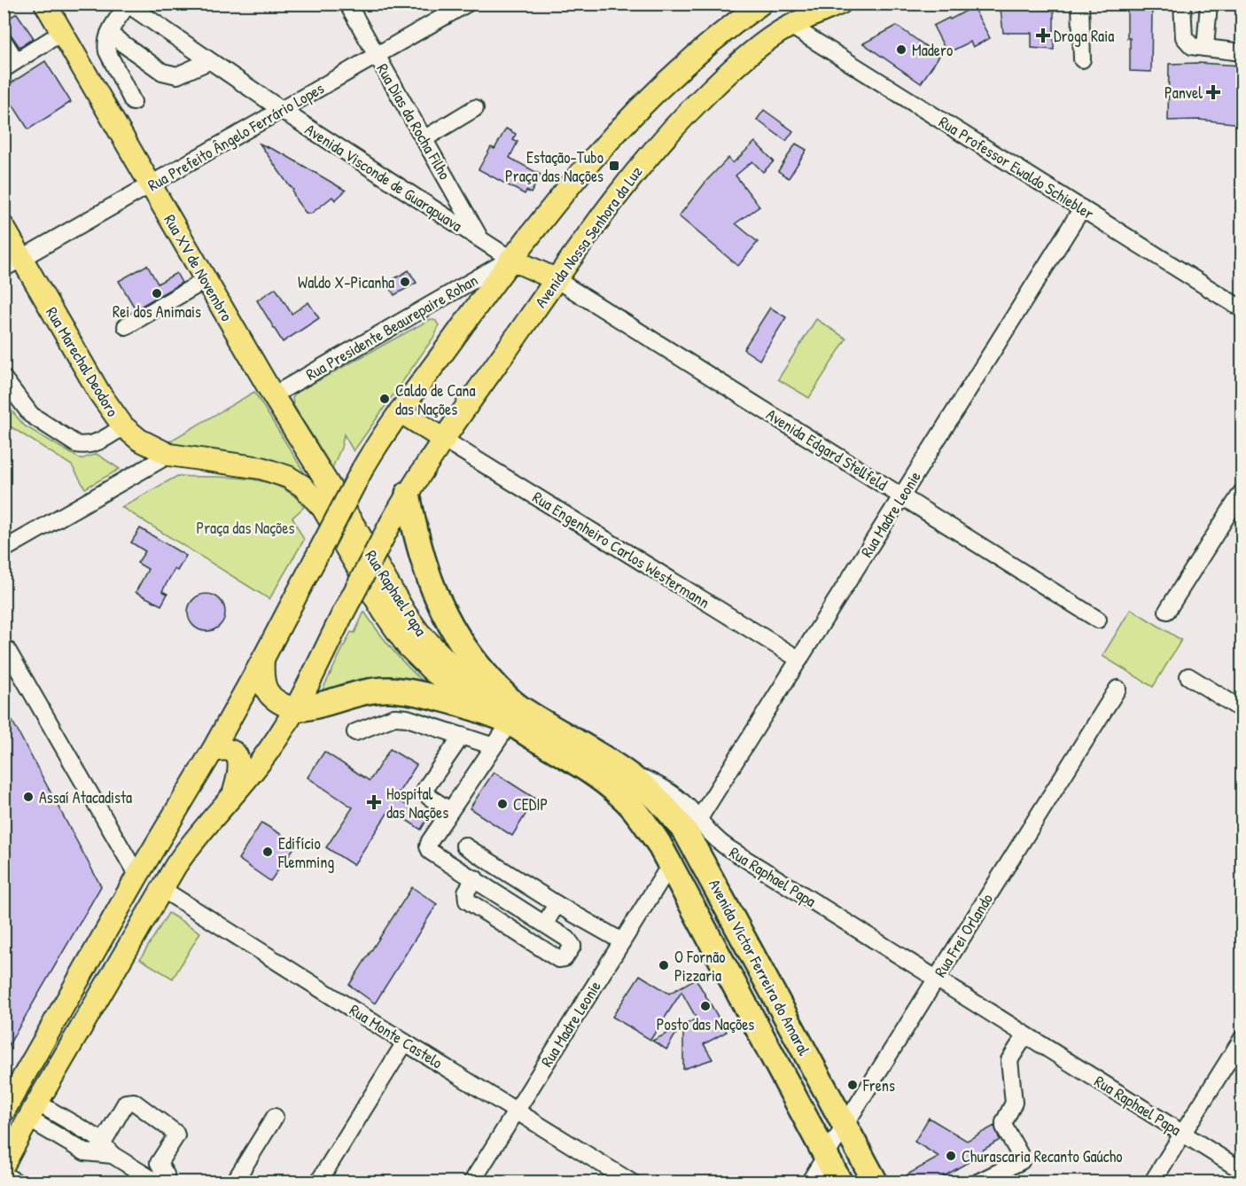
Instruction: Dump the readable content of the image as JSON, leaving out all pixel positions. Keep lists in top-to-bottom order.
{
  "streets": {
    "highway": ["Rua Raphael Papa", "Avenida Victor Ferreira do Amaral"],
    "main road": ["Avenida Nossa Senhora da Luz", "Rua XV de Novembro", "Rua Marechal Deodoro"],
    "street": [
      "Rua Dias da Rocha Filho",
      "Rua Prefeito Ângelo Ferrário Lopes",
      "Rua Professor Ewaldo Schiebler",
      "Avenida Visconde de Guarapuava",
      "Rua Presidente Beaurepaire Rohan",
      "Avenida Edgard Stellfeld",
      "Rua Madre Leonie",
      "Rua Engenheiro Carlos Westermann",
      "Rua Frei Orlando",
      "Rua Monte Castelo"
    ]
  },
  "crossings": [
    ["Rua Dias da Rocha Filho", "Rua Prefeito Ângelo Ferrário Lopes"],
    ["Rua Dias da Rocha Filho", "Avenida Visconde de Guarapuava"],
    ["Rua Prefeito Ângelo Ferrário Lopes", "Avenida Visconde de Guarapuava"],
    ["Rua Prefeito Ângelo Ferrário Lopes", "Rua XV de Novembro"],
    ["Rua Prefeito Ângelo Ferrário Lopes", "Rua Marechal Deodoro"],
    ["Rua Professor Ewaldo Schiebler", "Avenida Nossa Senhora da Luz"],
    ["Rua Professor Ewaldo Schiebler", "Rua Madre Leonie"],
    ["Avenida Visconde de Guarapuava", "Rua Presidente Beaurepaire Rohan"],
    ["Avenida Nossa Senhora da Luz", "Avenida Edgard Stellfeld"],
    ["Avenida Nossa Senhora da Luz", "Rua Engenheiro Carlos Westermann"],
    ["Avenida Nossa Senhora da Luz", "Rua Monte Castelo"],
    ["Rua XV de Novembro", "Rua Presidente Beaurepaire Rohan"],
    ["Rua XV de Novembro", "Rua Raphael Papa"],
    ["Rua Marechal Deodoro", "Rua Raphael Papa"],
    ["Avenida Edgard Stellfeld", "Rua Madre Leonie"],
    ["Rua Madre Leonie", "Rua Engenheiro Carlos Westermann"],
    ["Rua Madre Leonie", "Rua Raphael Papa"],
    ["Rua Madre Leonie", "Avenida Victor Ferreira do Amaral"],
    ["Rua Madre Leonie", "Rua Monte Castelo"],
    ["Rua Raphael Papa", "Rua Frei Orlando"],
    ["Rua Raphael Papa", "Avenida Victor Ferreira do Amaral"],
    ["Rua Frei Orlando", "Avenida Victor Ferreira do Amaral"]
  ],
  "parks": ["Praça das Nações"],
  "places": {
    "health": ["Droga Raia", "Panvel", "Hospital das Nações"],
    "other": [
      "Madero",
      "Waldo X-Picanha",
      "Rei dos Animais",
      "Caldo de Cana das Nações",
      "Assaí Atacadista",
      "CEDIP",
      "Edifício Flemming",
      "O Fornão Pizzaria",
      "Posto das Nações",
      "Frens",
      "Churascaria Recanto Gaúcho"
    ],
    "transit": ["Estação-Tubo Praça das Nações"]
  }
}
